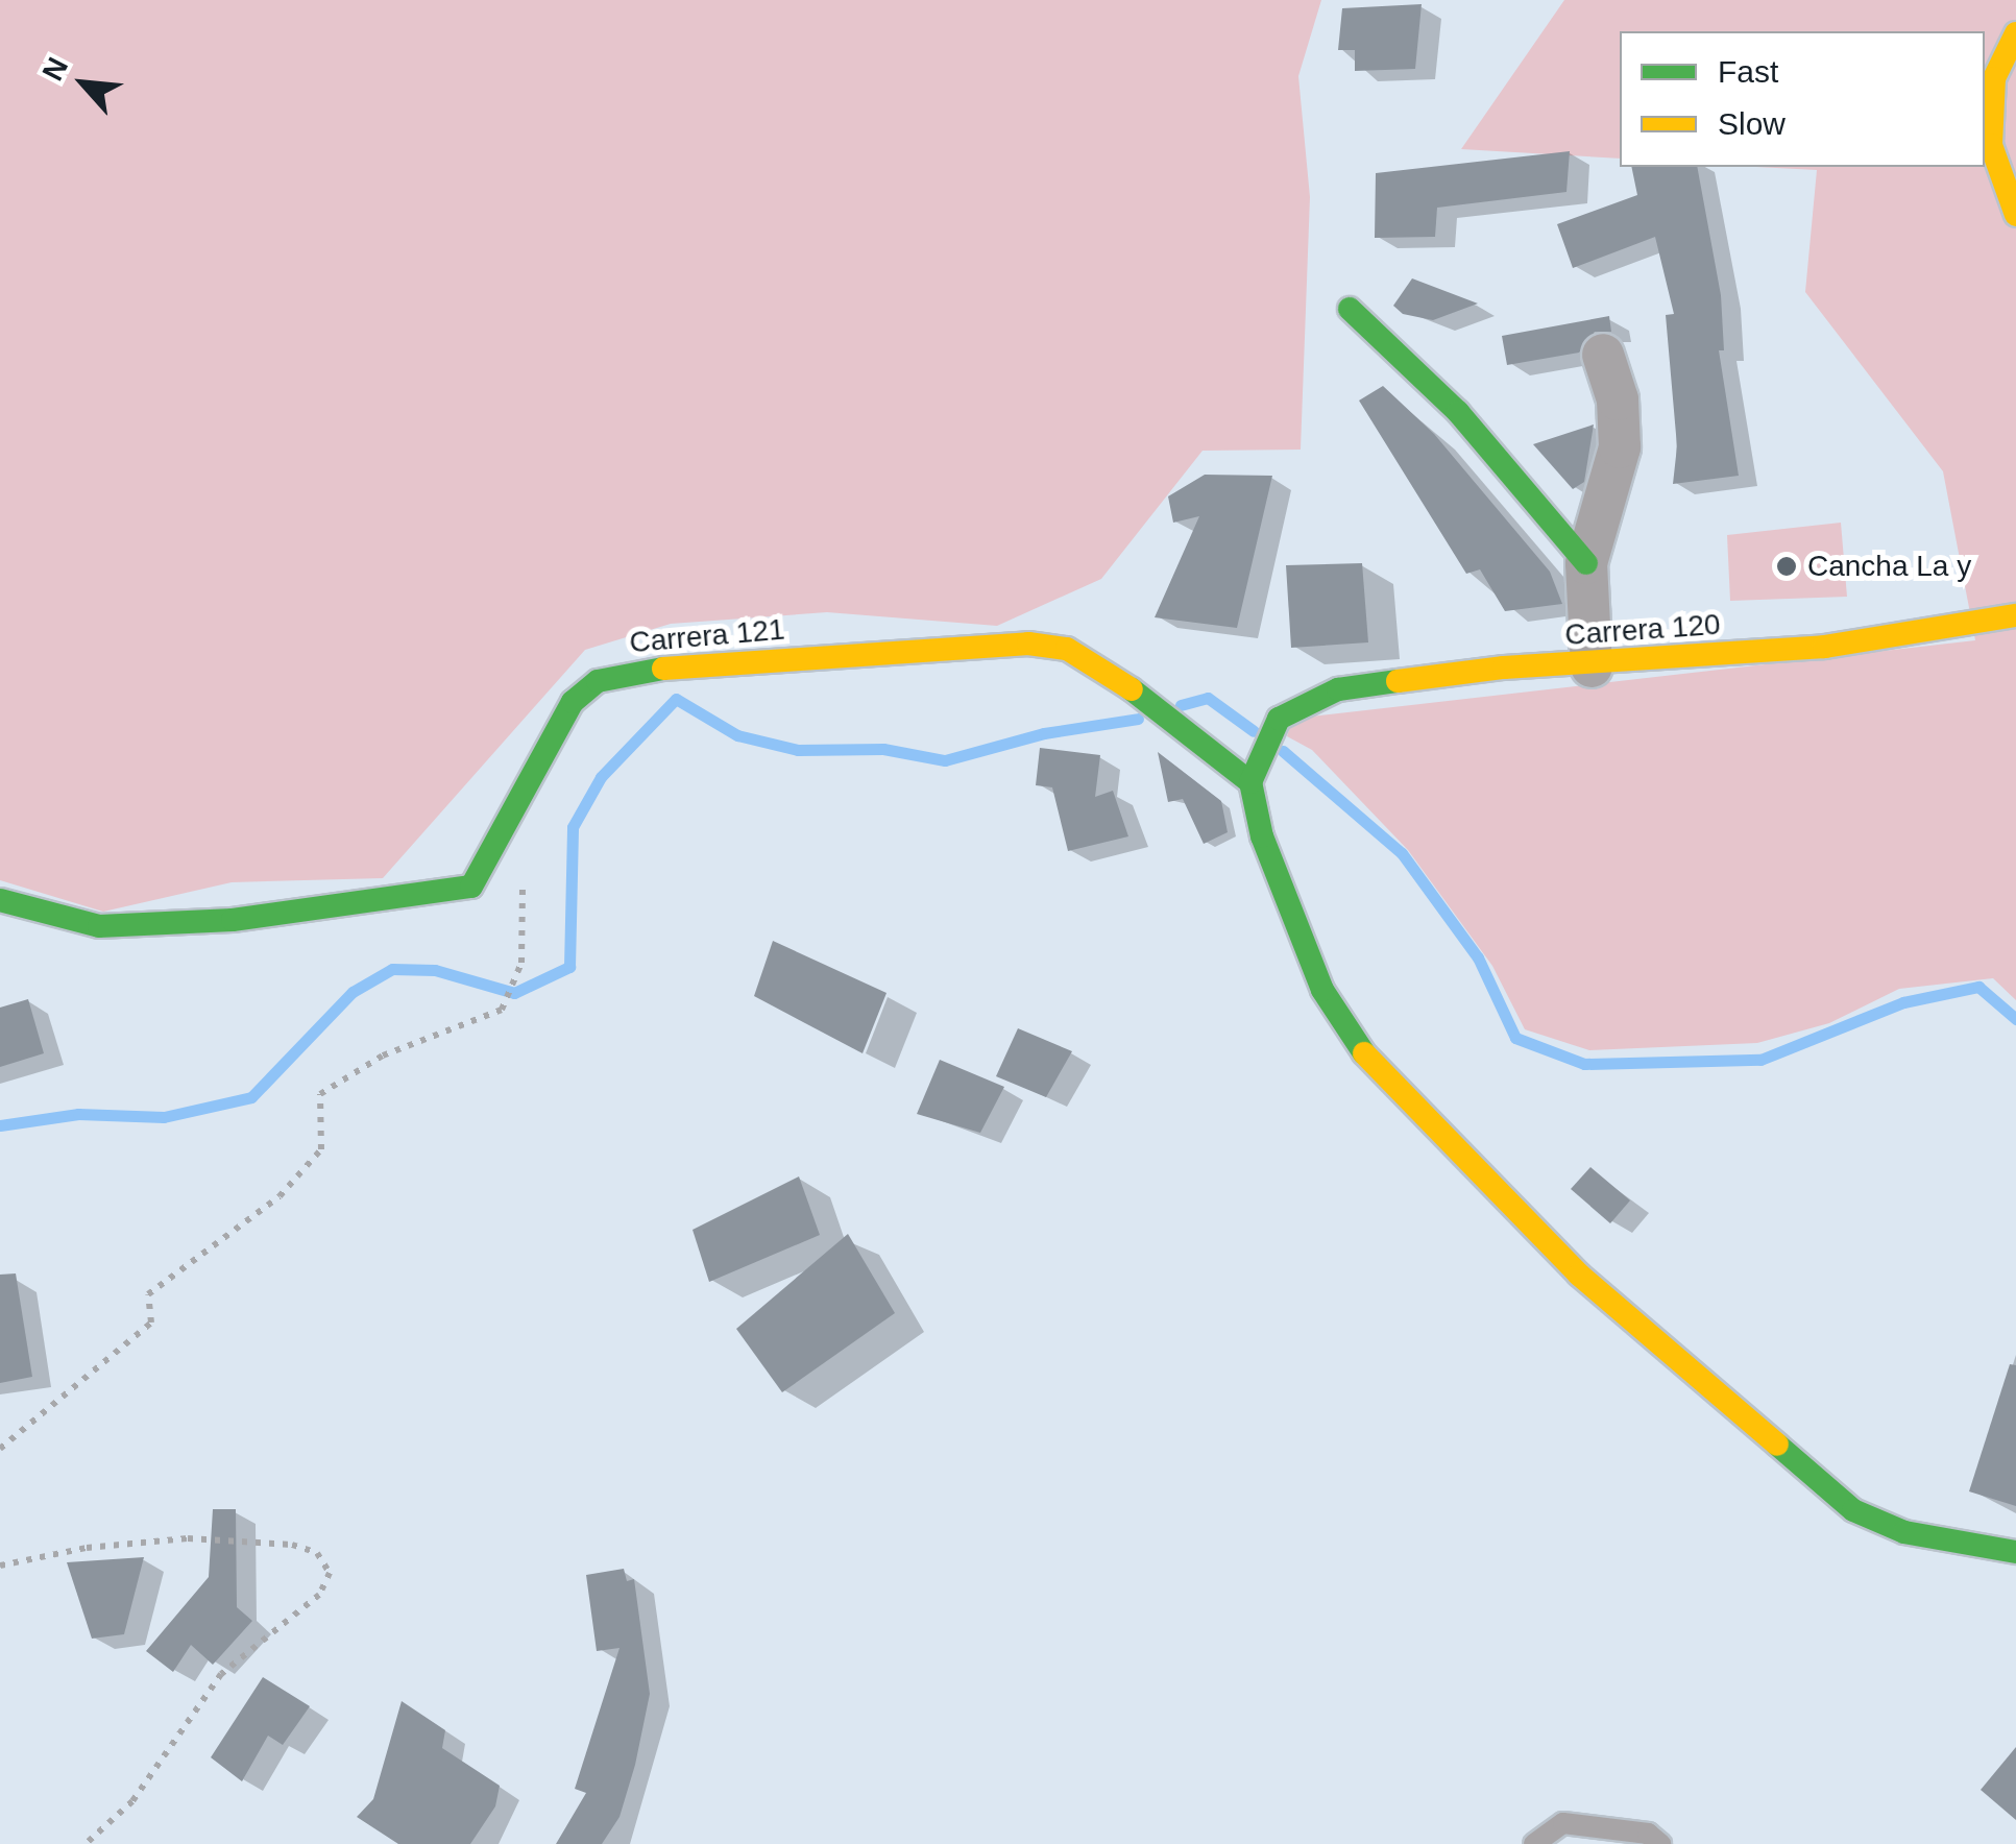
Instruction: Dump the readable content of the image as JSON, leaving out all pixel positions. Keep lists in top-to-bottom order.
{
  "streets": {
    "street": ["Carrera 120", "Carrera 121"]
  },
  "crossings": [
    ["Carrera 120", "Carrera 121"]
  ],
  "places": ["Cancha La y"],
  "legend": ["Fast", "Slow"],
  "north": "top left"
}
